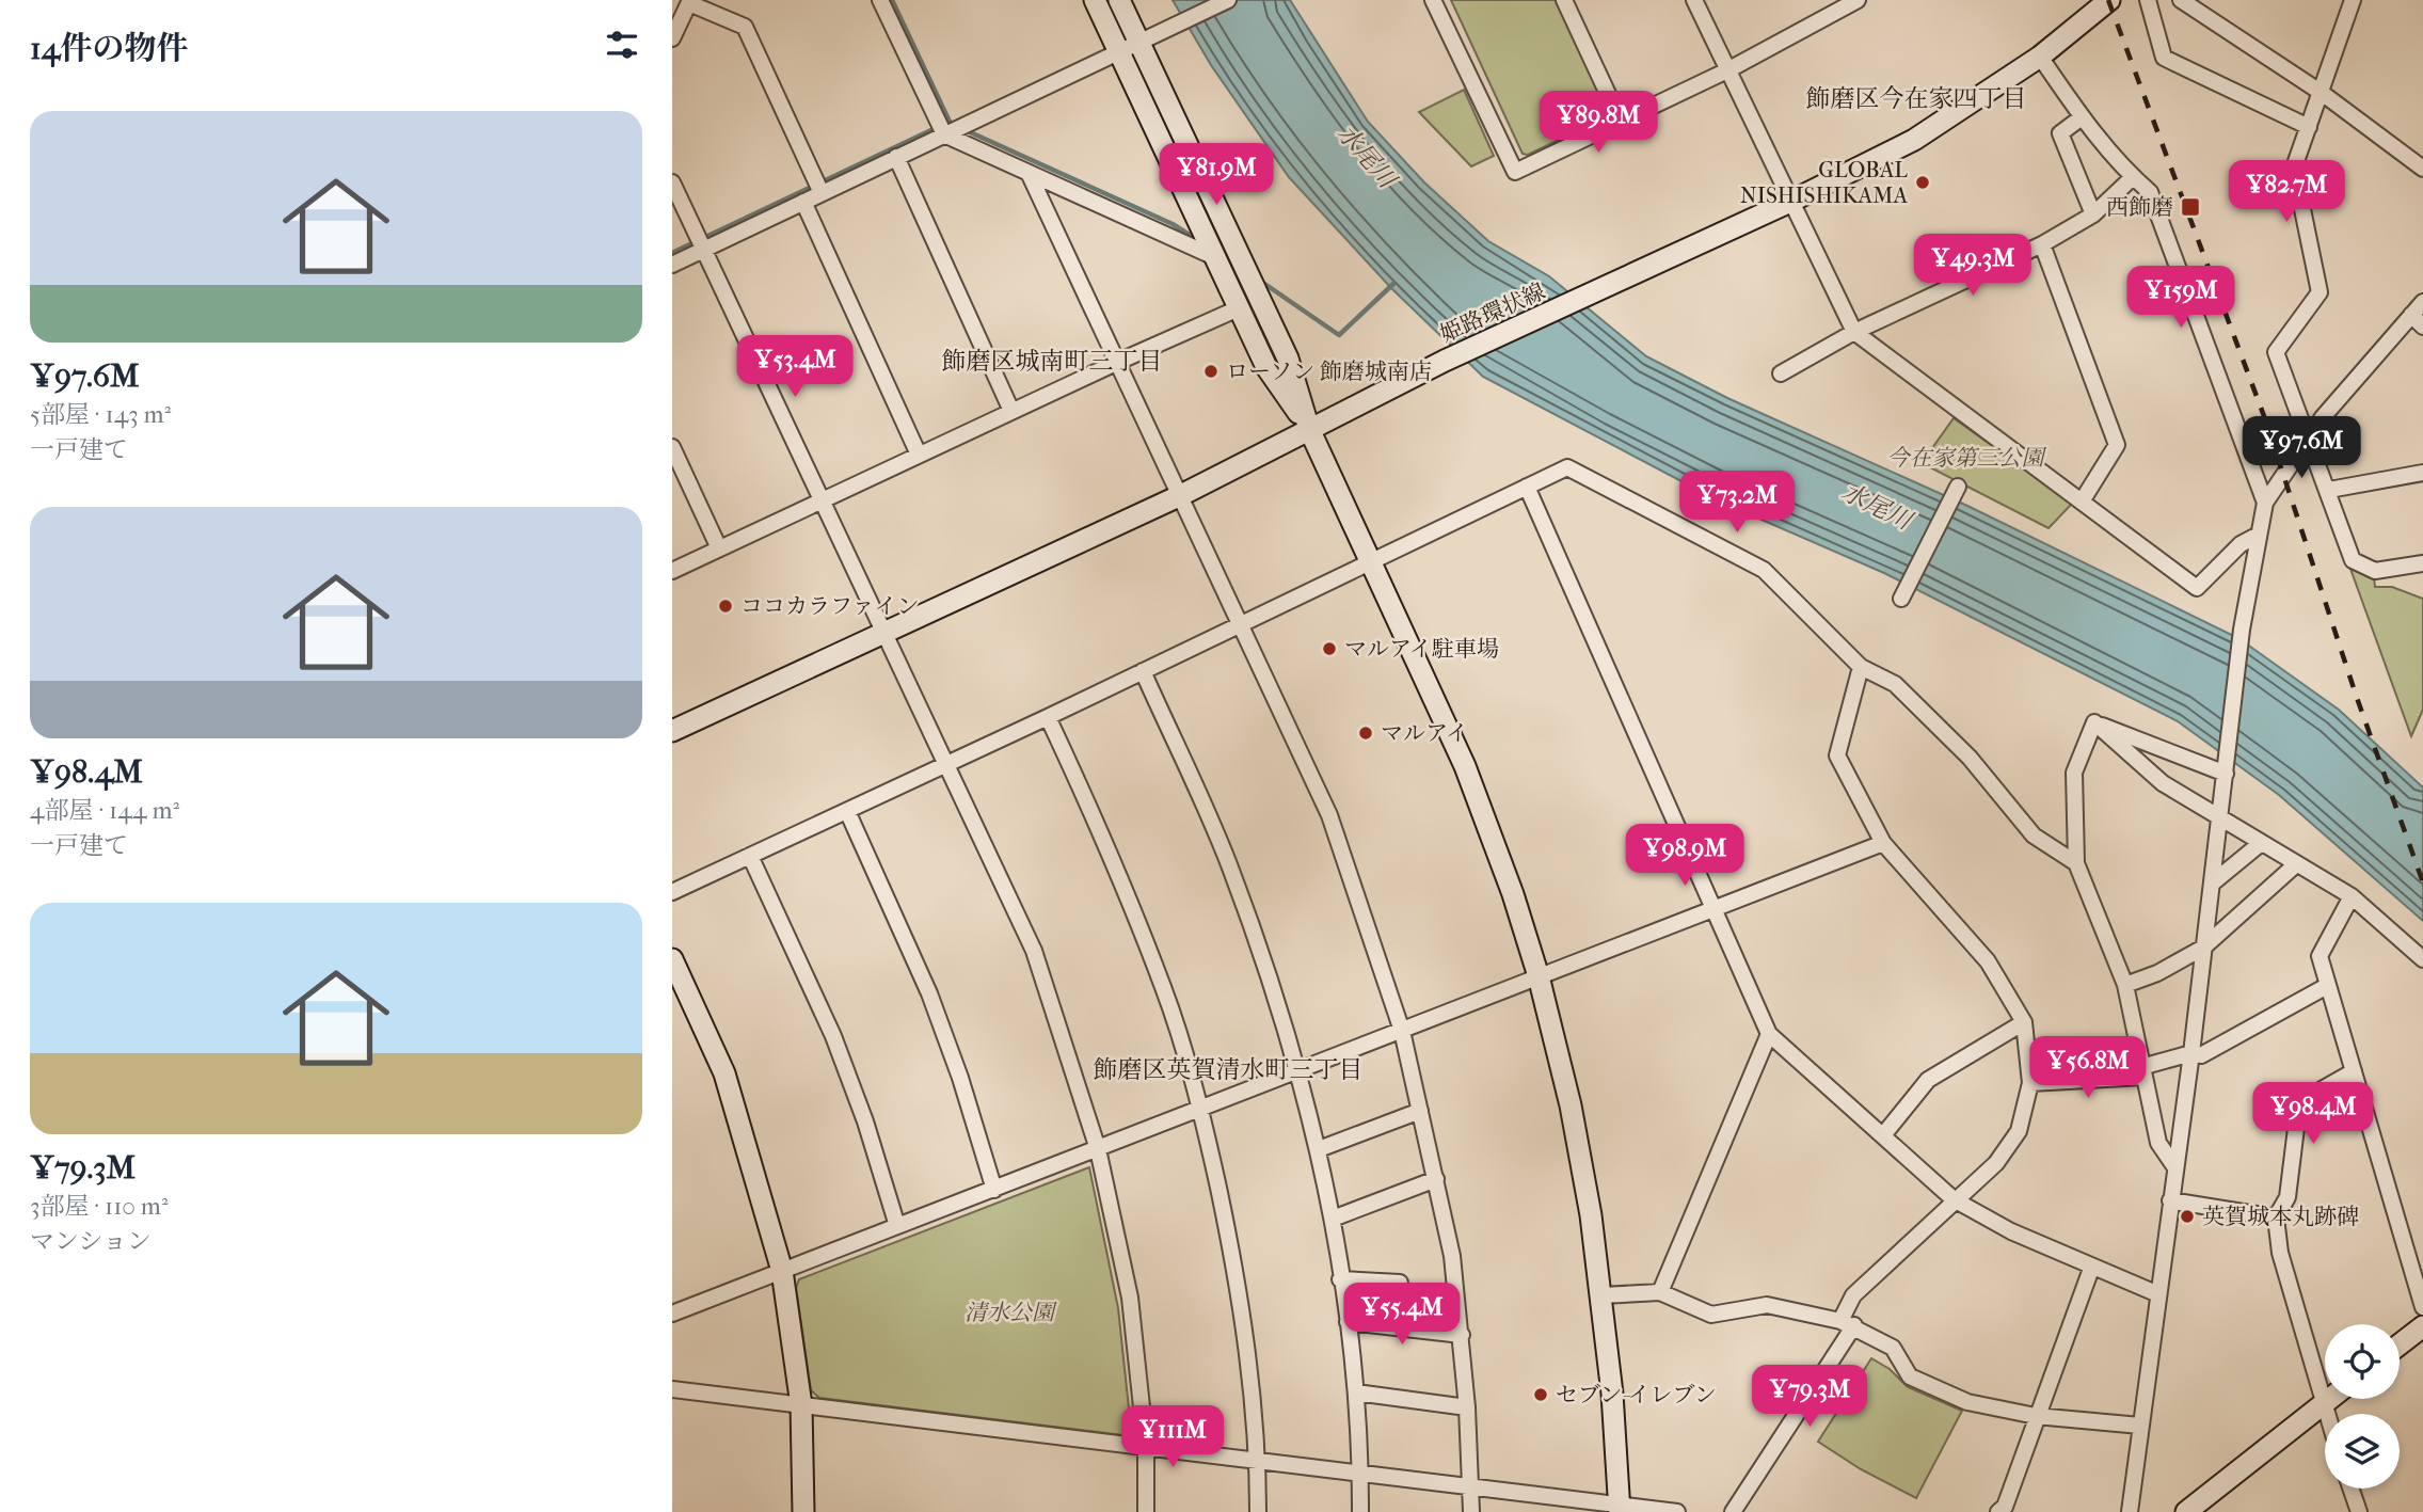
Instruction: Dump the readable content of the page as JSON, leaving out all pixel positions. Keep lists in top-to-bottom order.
{
  "streets": {
    "street": ["姫路環状線"]
  },
  "districts": ["飾磨区今在家四丁目", "飾磨区城南町三丁目", "飾磨区英賀清水町三丁目"],
  "water": ["水尾川"],
  "parks": ["今在家第三公園", "清水公園"],
  "places": {
    "other": [
      "GLOBAL NISHISHIKAMA",
      "ローソン 飾磨城南店",
      "ココカラファイン",
      "マルアイ駐車場",
      "マルアイ",
      "英賀城本丸跡碑",
      "セブン-イレブン"
    ],
    "transit": ["西飾磨"]
  },
  "page": {
    "heading": "14件の物件",
    "list": [
      {
        "name": "¥97.6M",
        "note": "5部屋 · 143 m² · 一戸建て"
      },
      {
        "name": "¥98.4M",
        "note": "4部屋 · 144 m² · 一戸建て"
      },
      {
        "name": "¥79.3M",
        "note": "3部屋 · 110 m² · マンション"
      }
    ],
    "price": [
      "¥89.8M",
      "¥81.9M",
      "¥82.7M",
      "¥49.3M",
      "¥159M",
      "¥53.4M",
      "¥97.6M",
      "¥73.2M",
      "¥98.9M",
      "¥56.8M",
      "¥98.4M",
      "¥55.4M",
      "¥79.3M",
      "¥111M"
    ]
  }
}
